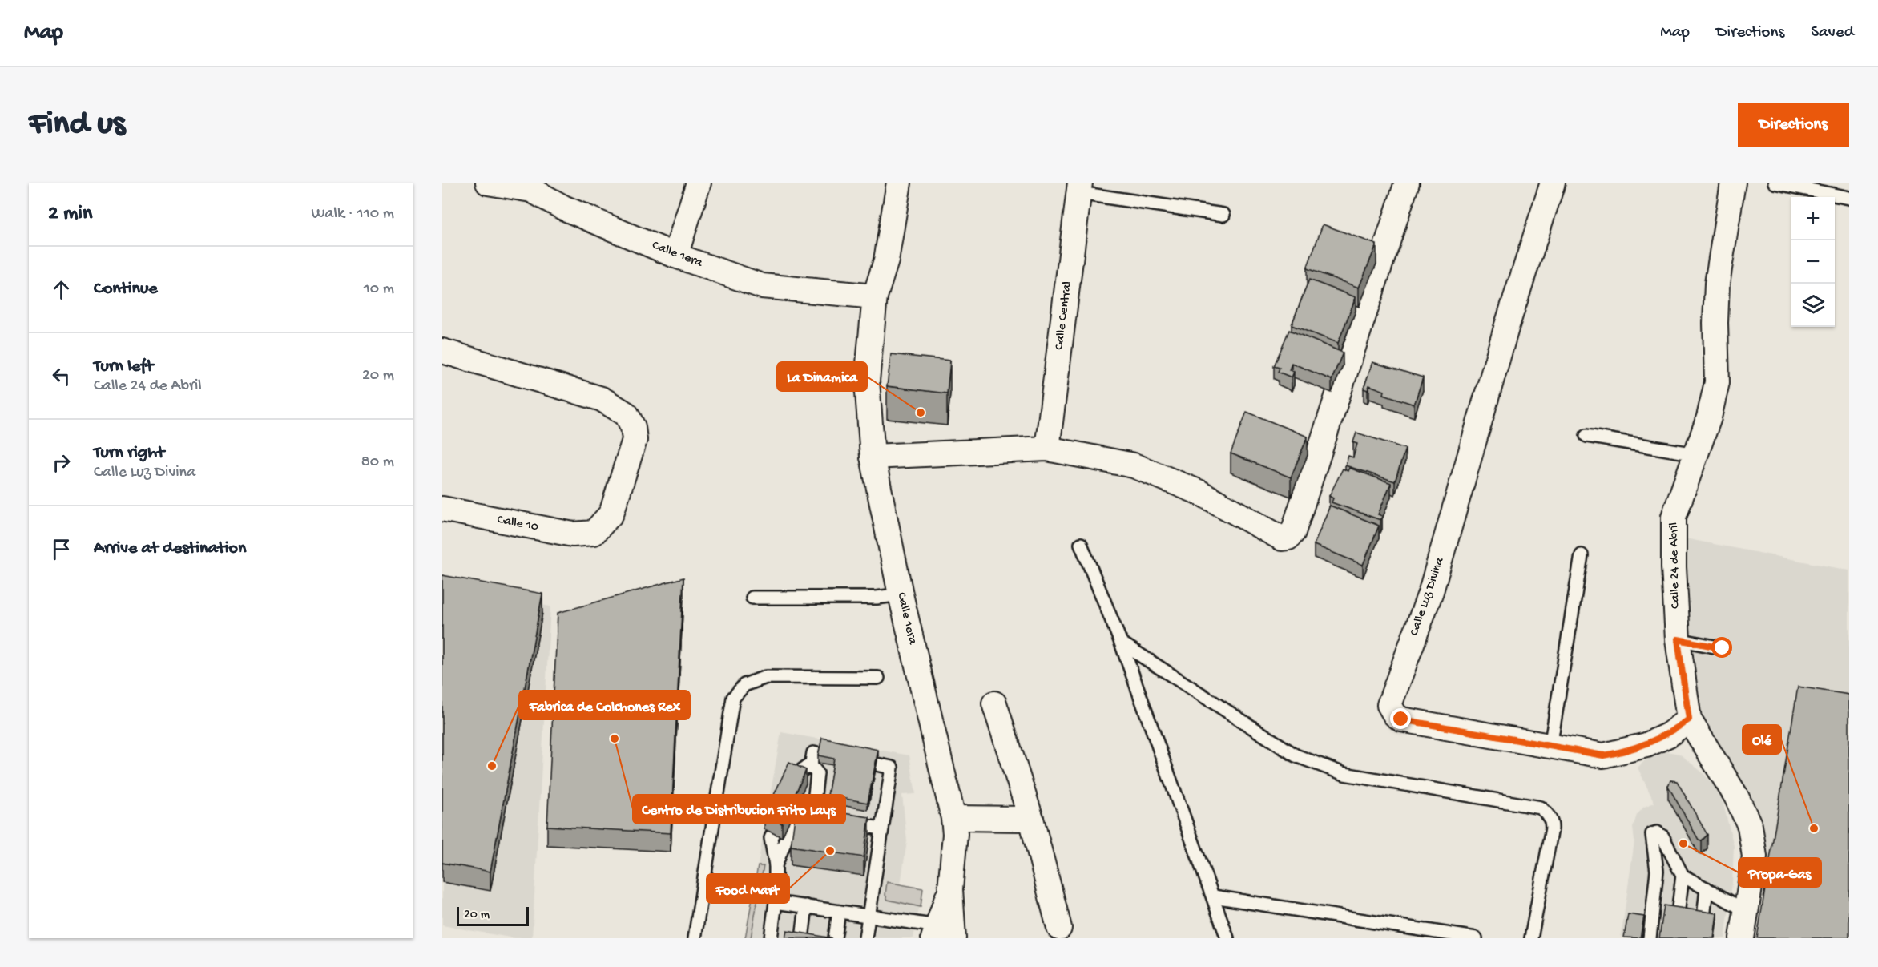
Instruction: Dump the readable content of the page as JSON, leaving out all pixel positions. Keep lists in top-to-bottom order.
{
  "streets": {
    "street": [
      "Calle 1era",
      "Calle Central",
      "Calle 10",
      "Calle 24 de Abril",
      "Calle Luz Divina"
    ]
  },
  "crossings": [
    ["Calle 24 de Abril", "Calle Luz Divina"]
  ],
  "places": [
    "La Dinamica",
    "Centro de Distribucion Frito Lays",
    "Fabrica de Colchones Rex",
    "Olé",
    "Propa-Gas",
    "Food Mart"
  ],
  "scale_bar": "20 m",
  "page": {
    "header": "Map",
    "nav": ["Map", "Directions", "Saved"],
    "buttons": "Directions",
    "title": "Find us",
    "heading": ["2 min", "Walk · 110 m"],
    "map_buttons": ["+", "−"],
    "list": [
      ["Continue", "10 m"],
      ["Turn left", "Calle 24 de Abril", "20 m"],
      ["Turn right", "Calle Luz Divina", "80 m"],
      "Arrive at destination"
    ],
    "scale": "20 m"
  }
}
